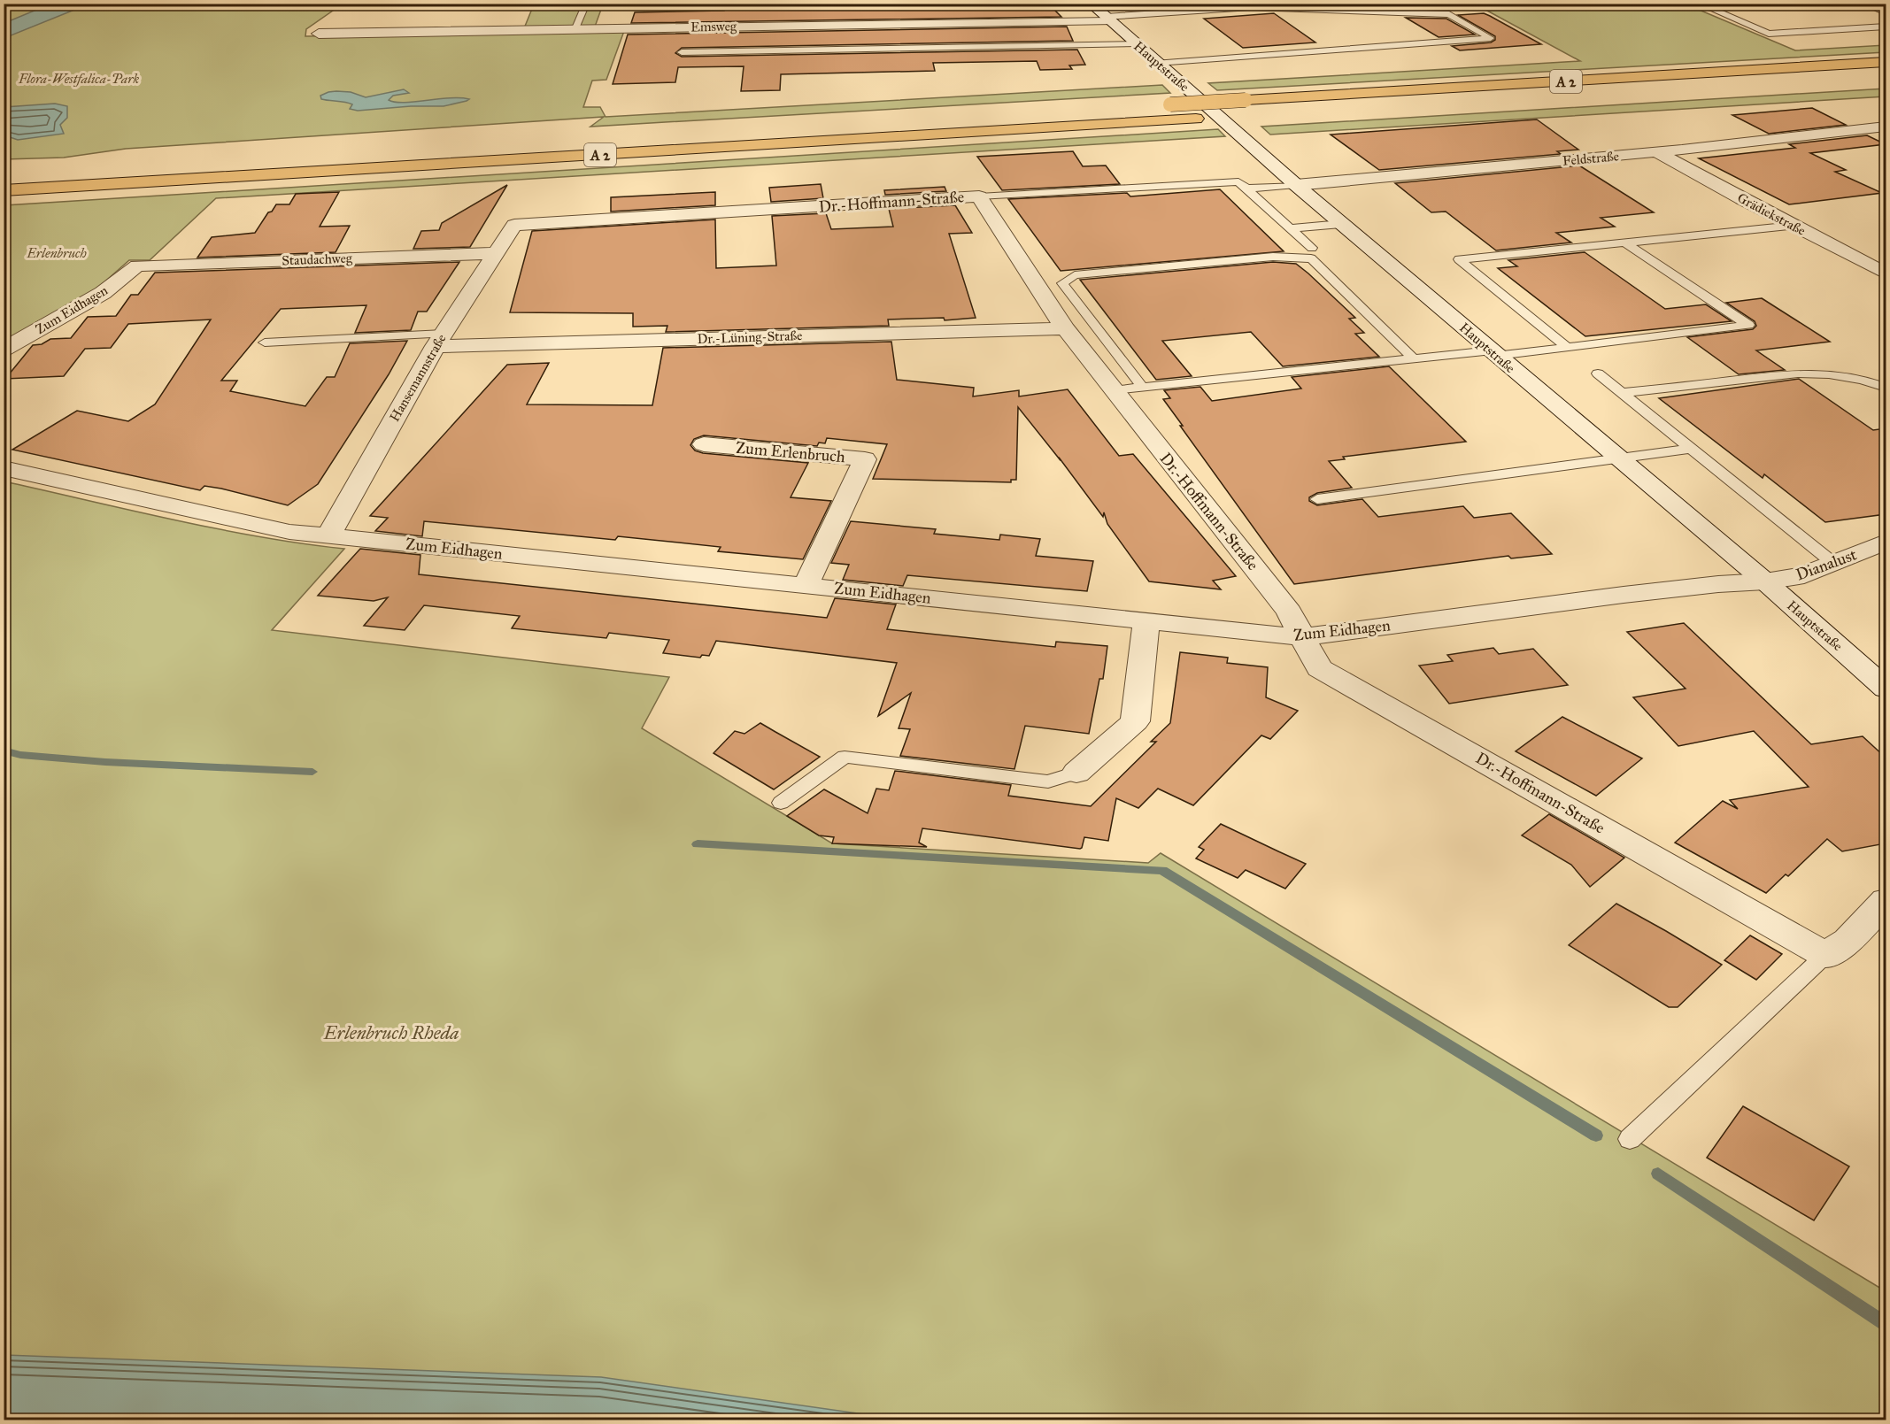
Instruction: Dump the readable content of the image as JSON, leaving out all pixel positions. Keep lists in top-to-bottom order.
{
  "streets": {
    "highway": ["A 2"],
    "street": [
      "Emsweg",
      "Hauptstraße",
      "Feldstraße",
      "Dr.-Hoffmann-Straße",
      "Grädiekstraße",
      "Staudachweg",
      "Zum Eidhagen",
      "Dr.-Lüning-Straße",
      "Hansemannstraße",
      "Zum Erlenbruch",
      "Dianalust"
    ]
  },
  "crossings": [
    ["Emsweg", "Hauptstraße"],
    ["Hauptstraße", "Feldstraße"],
    ["Hauptstraße", "Zum Eidhagen"],
    ["Hauptstraße", "Dianalust"],
    ["Feldstraße", "Grädiekstraße"],
    ["Dr.-Hoffmann-Straße", "Zum Eidhagen"],
    ["Dr.-Hoffmann-Straße", "Dr.-Lüning-Straße"],
    ["Dr.-Hoffmann-Straße", "Hansemannstraße"],
    ["Staudachweg", "Zum Eidhagen"],
    ["Staudachweg", "Hansemannstraße"],
    ["Zum Eidhagen", "Hansemannstraße"],
    ["Zum Eidhagen", "Zum Erlenbruch"],
    ["Zum Eidhagen", "Dianalust"],
    ["Dr.-Lüning-Straße", "Hansemannstraße"]
  ],
  "parks": ["Flora-Westfalica-Park", "Erlenbruch", "Erlenbruch Rheda"]
}
